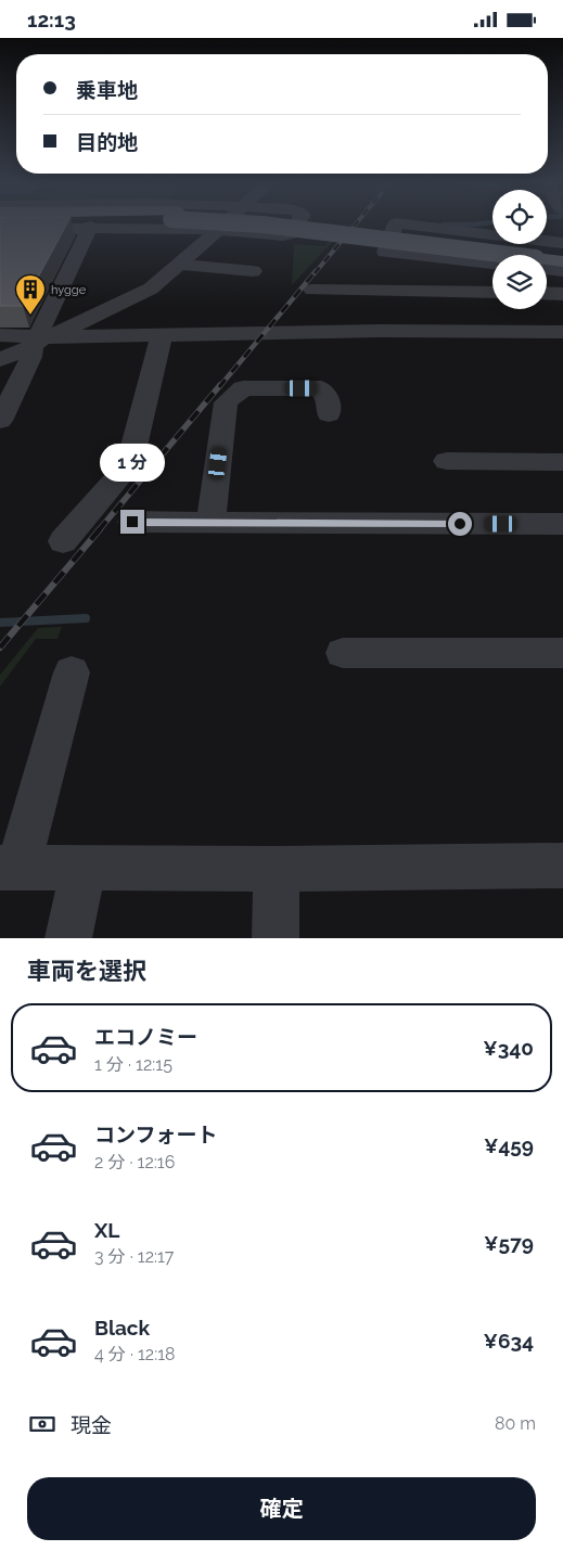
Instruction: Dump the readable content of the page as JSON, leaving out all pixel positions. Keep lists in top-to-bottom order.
{
  "places": {
    "building": ["hygge"]
  },
  "page": {
    "status": "12:13",
    "banner": ["乗車地", "目的地"],
    "bubble": "1 分",
    "heading": "車両を選択",
    "list": [
      {
        "name": "エコノミー",
        "note": "1 分 · 12:15",
        "value": "¥340"
      },
      {
        "name": "コンフォート",
        "note": "2 分 · 12:16",
        "value": "¥459"
      },
      {
        "name": "XL",
        "note": "3 分 · 12:17",
        "value": "¥579"
      },
      {
        "name": "Black",
        "note": "4 分 · 12:18",
        "value": "¥634"
      }
    ],
    "pay": ["現金", "80 m"],
    "buttons": "確定"
  }
}
